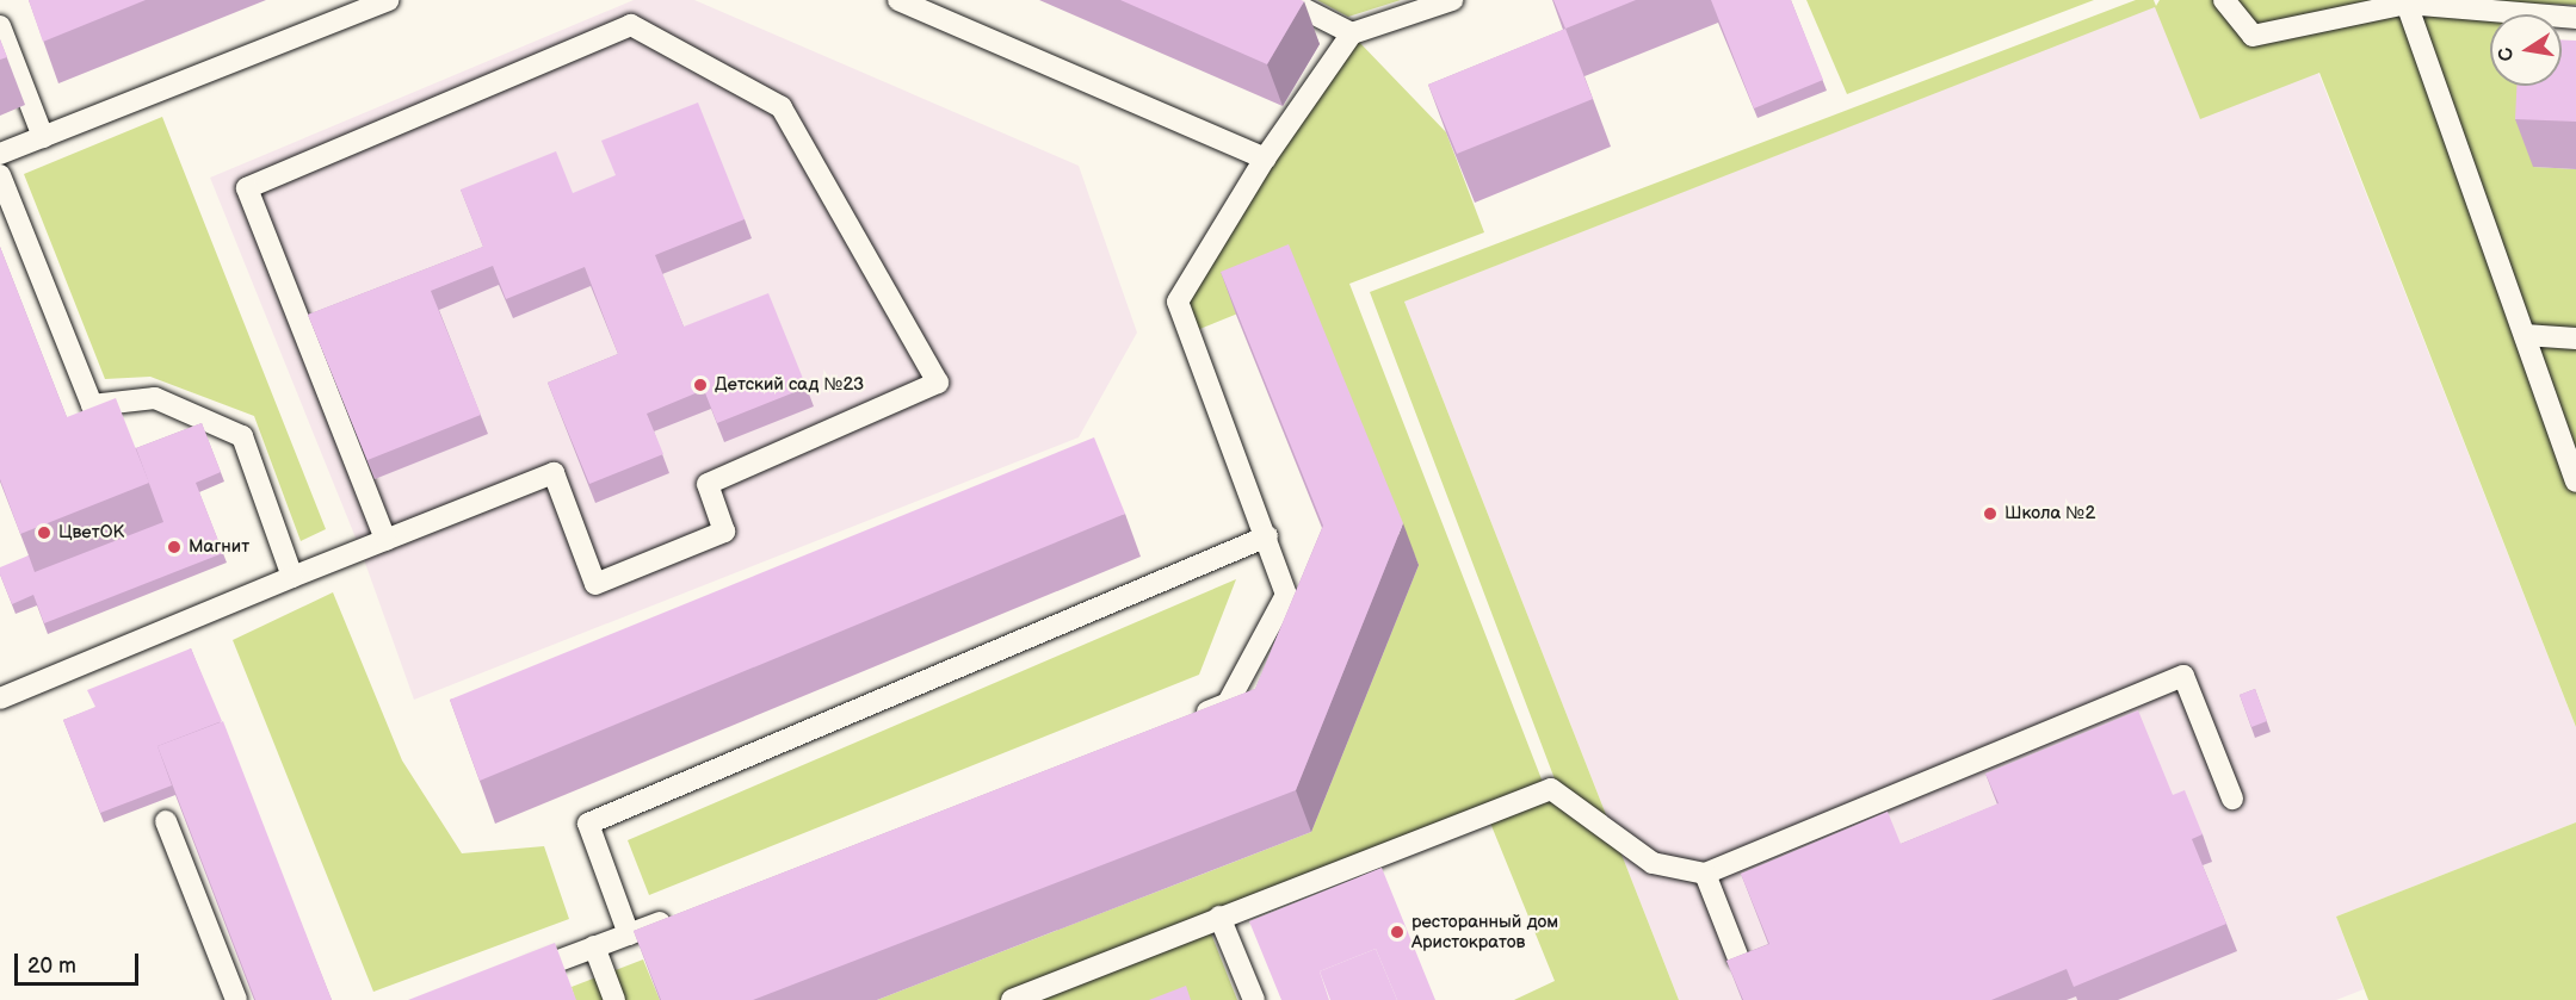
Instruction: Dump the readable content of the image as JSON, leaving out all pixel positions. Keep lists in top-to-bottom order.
{
  "places": [
    "Детский сад №23",
    "Школа №2",
    "ЦветОК",
    "Магнит",
    "ресторанный дом Аристократов"
  ],
  "scale_bar": "20 m",
  "north": "left"
}
